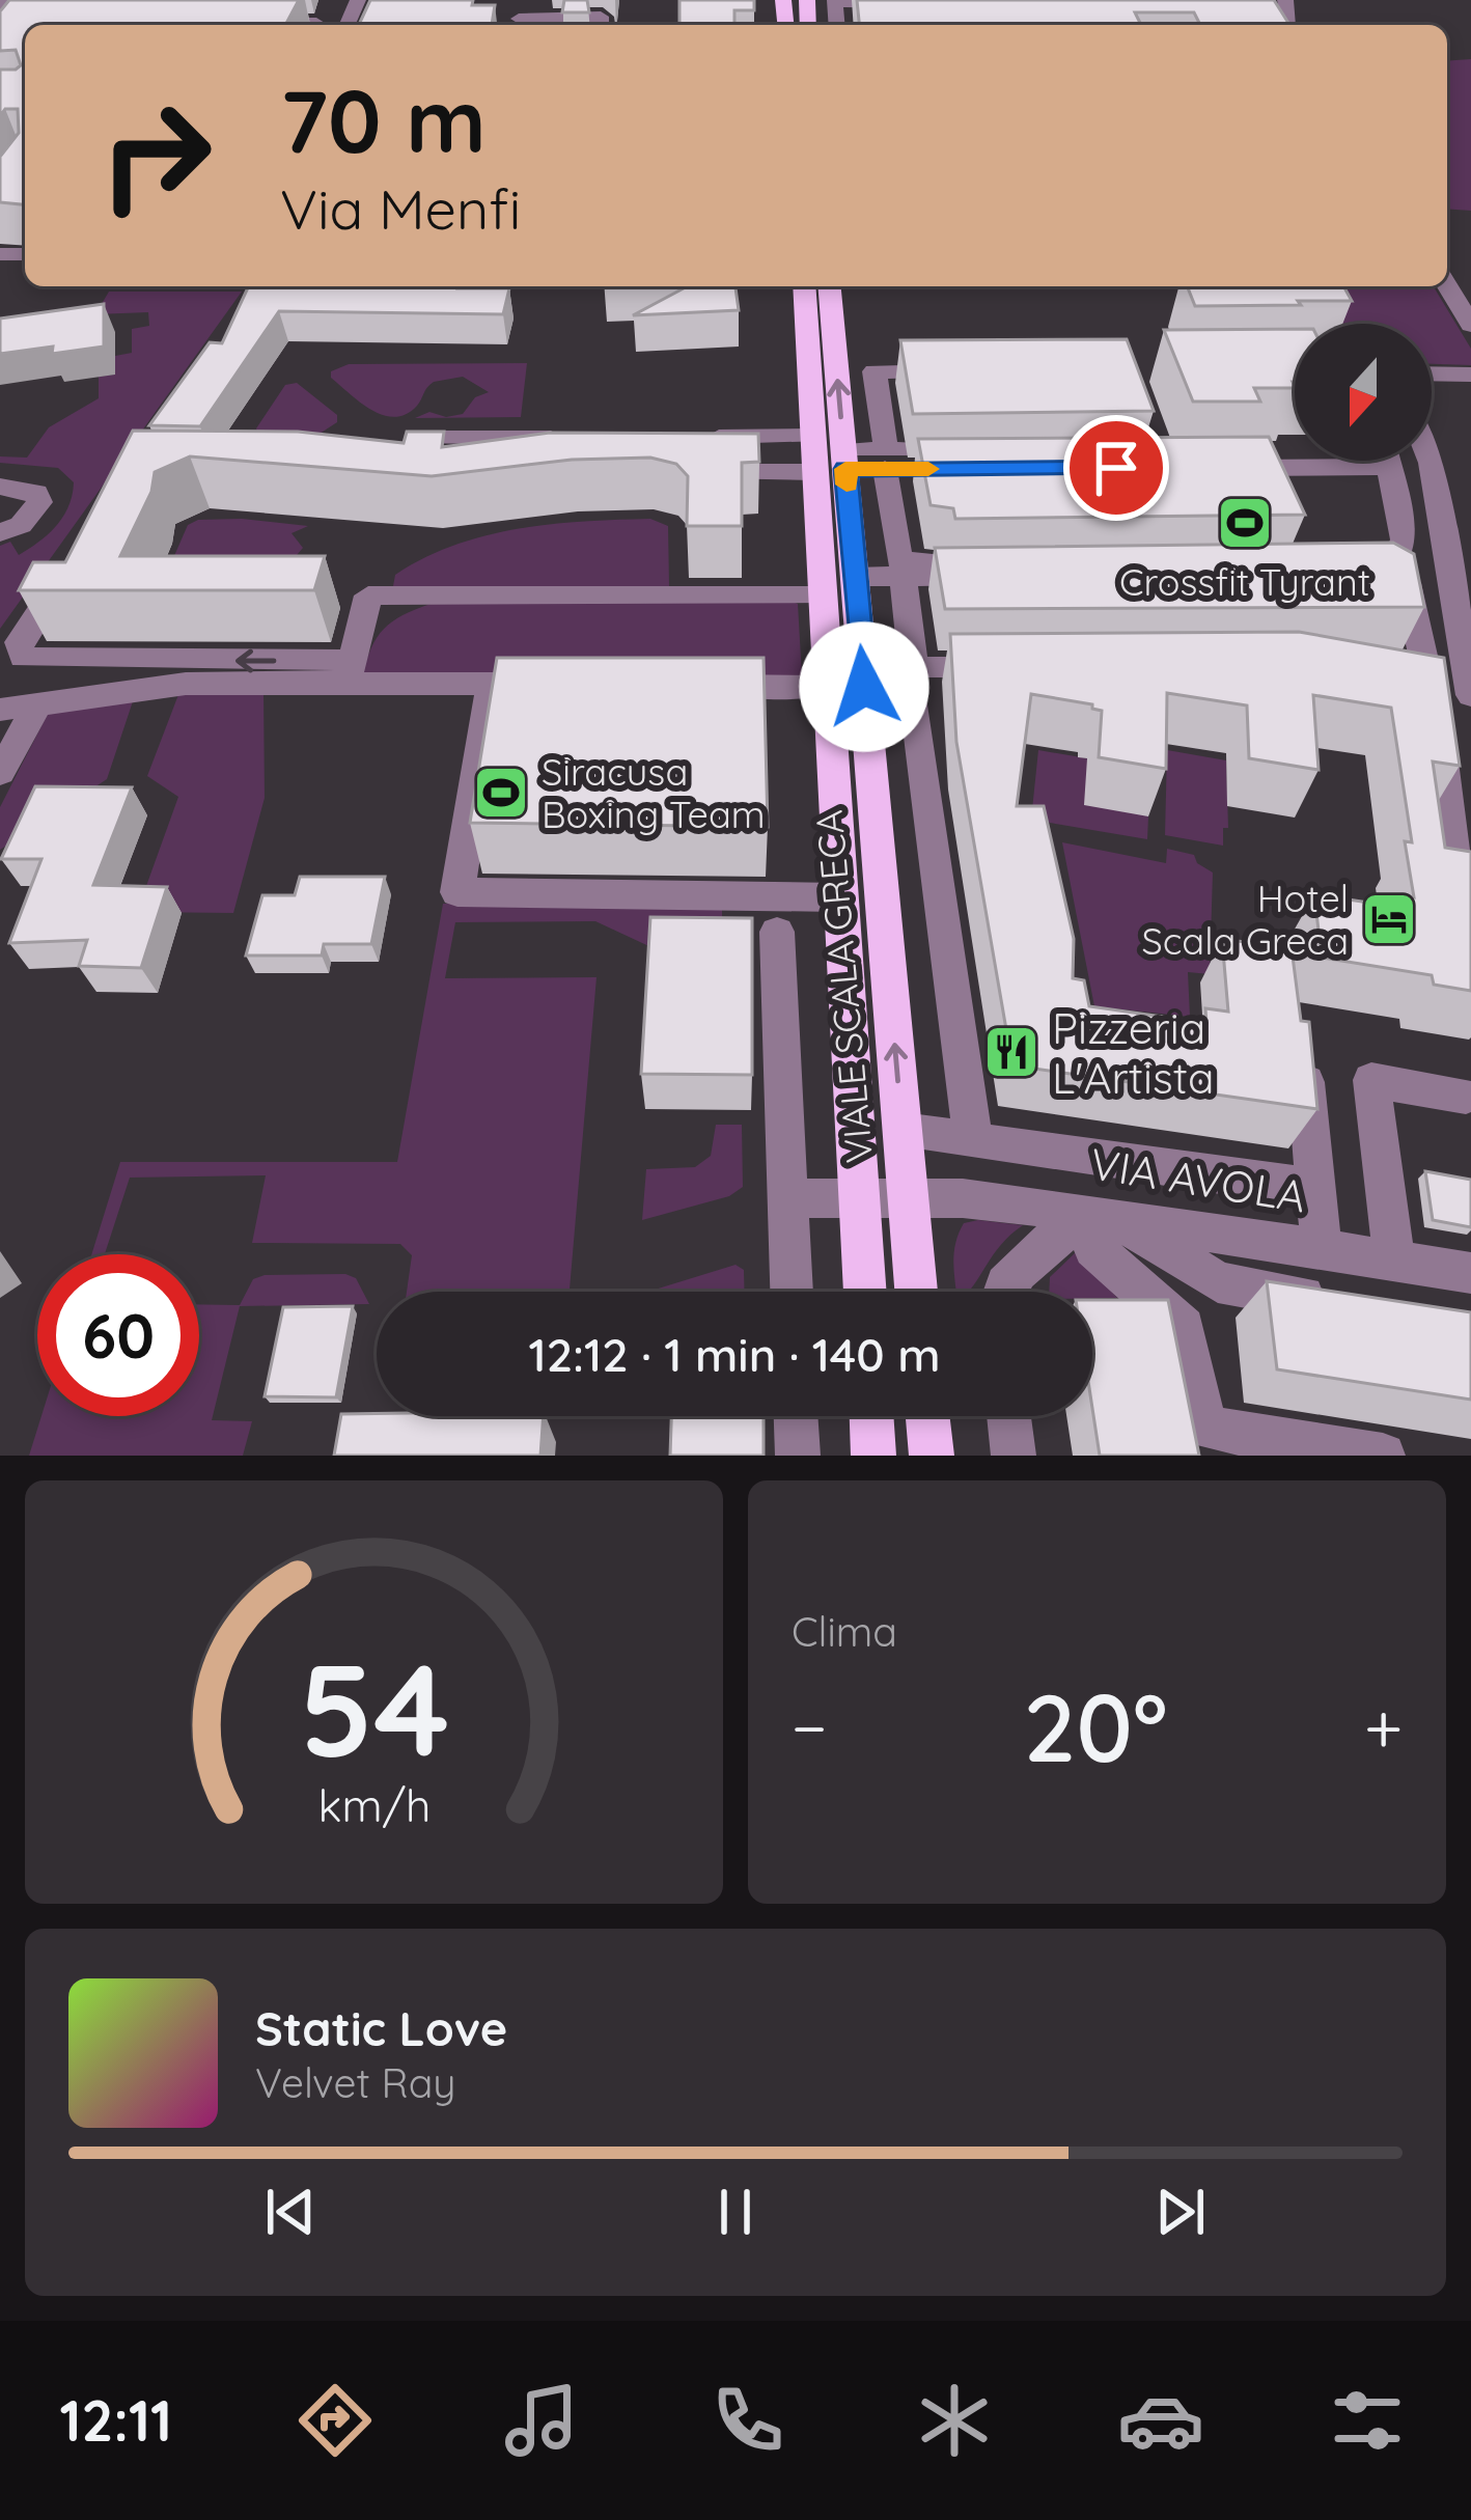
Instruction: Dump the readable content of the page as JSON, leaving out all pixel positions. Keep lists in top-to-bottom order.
{
  "streets": {
    "main road": ["VIALE SCALA GRECA"],
    "street": ["VIA AVOLA"]
  },
  "crossings": [
    ["VIALE SCALA GRECA", "VIA AVOLA"]
  ],
  "places": {
    "sports": ["Crossfit Tyrant", "Siracusa Boxing Team"],
    "hotel": ["Hotel Scala Greca"],
    "restaurant": ["Pizzeria L'Artista"]
  },
  "north": "bottom",
  "page": {
    "turn": ["70 m", "Via Menfi"],
    "limit": "60",
    "trip": "12:12 · 1 min · 140 m",
    "tile": "Clima",
    "heat": ["−", "20°", "+"],
    "song": ["Static Love", "Velvet Ray"],
    "tabs": "12:11",
    "gauge": ["54", "km/h"]
  }
}
